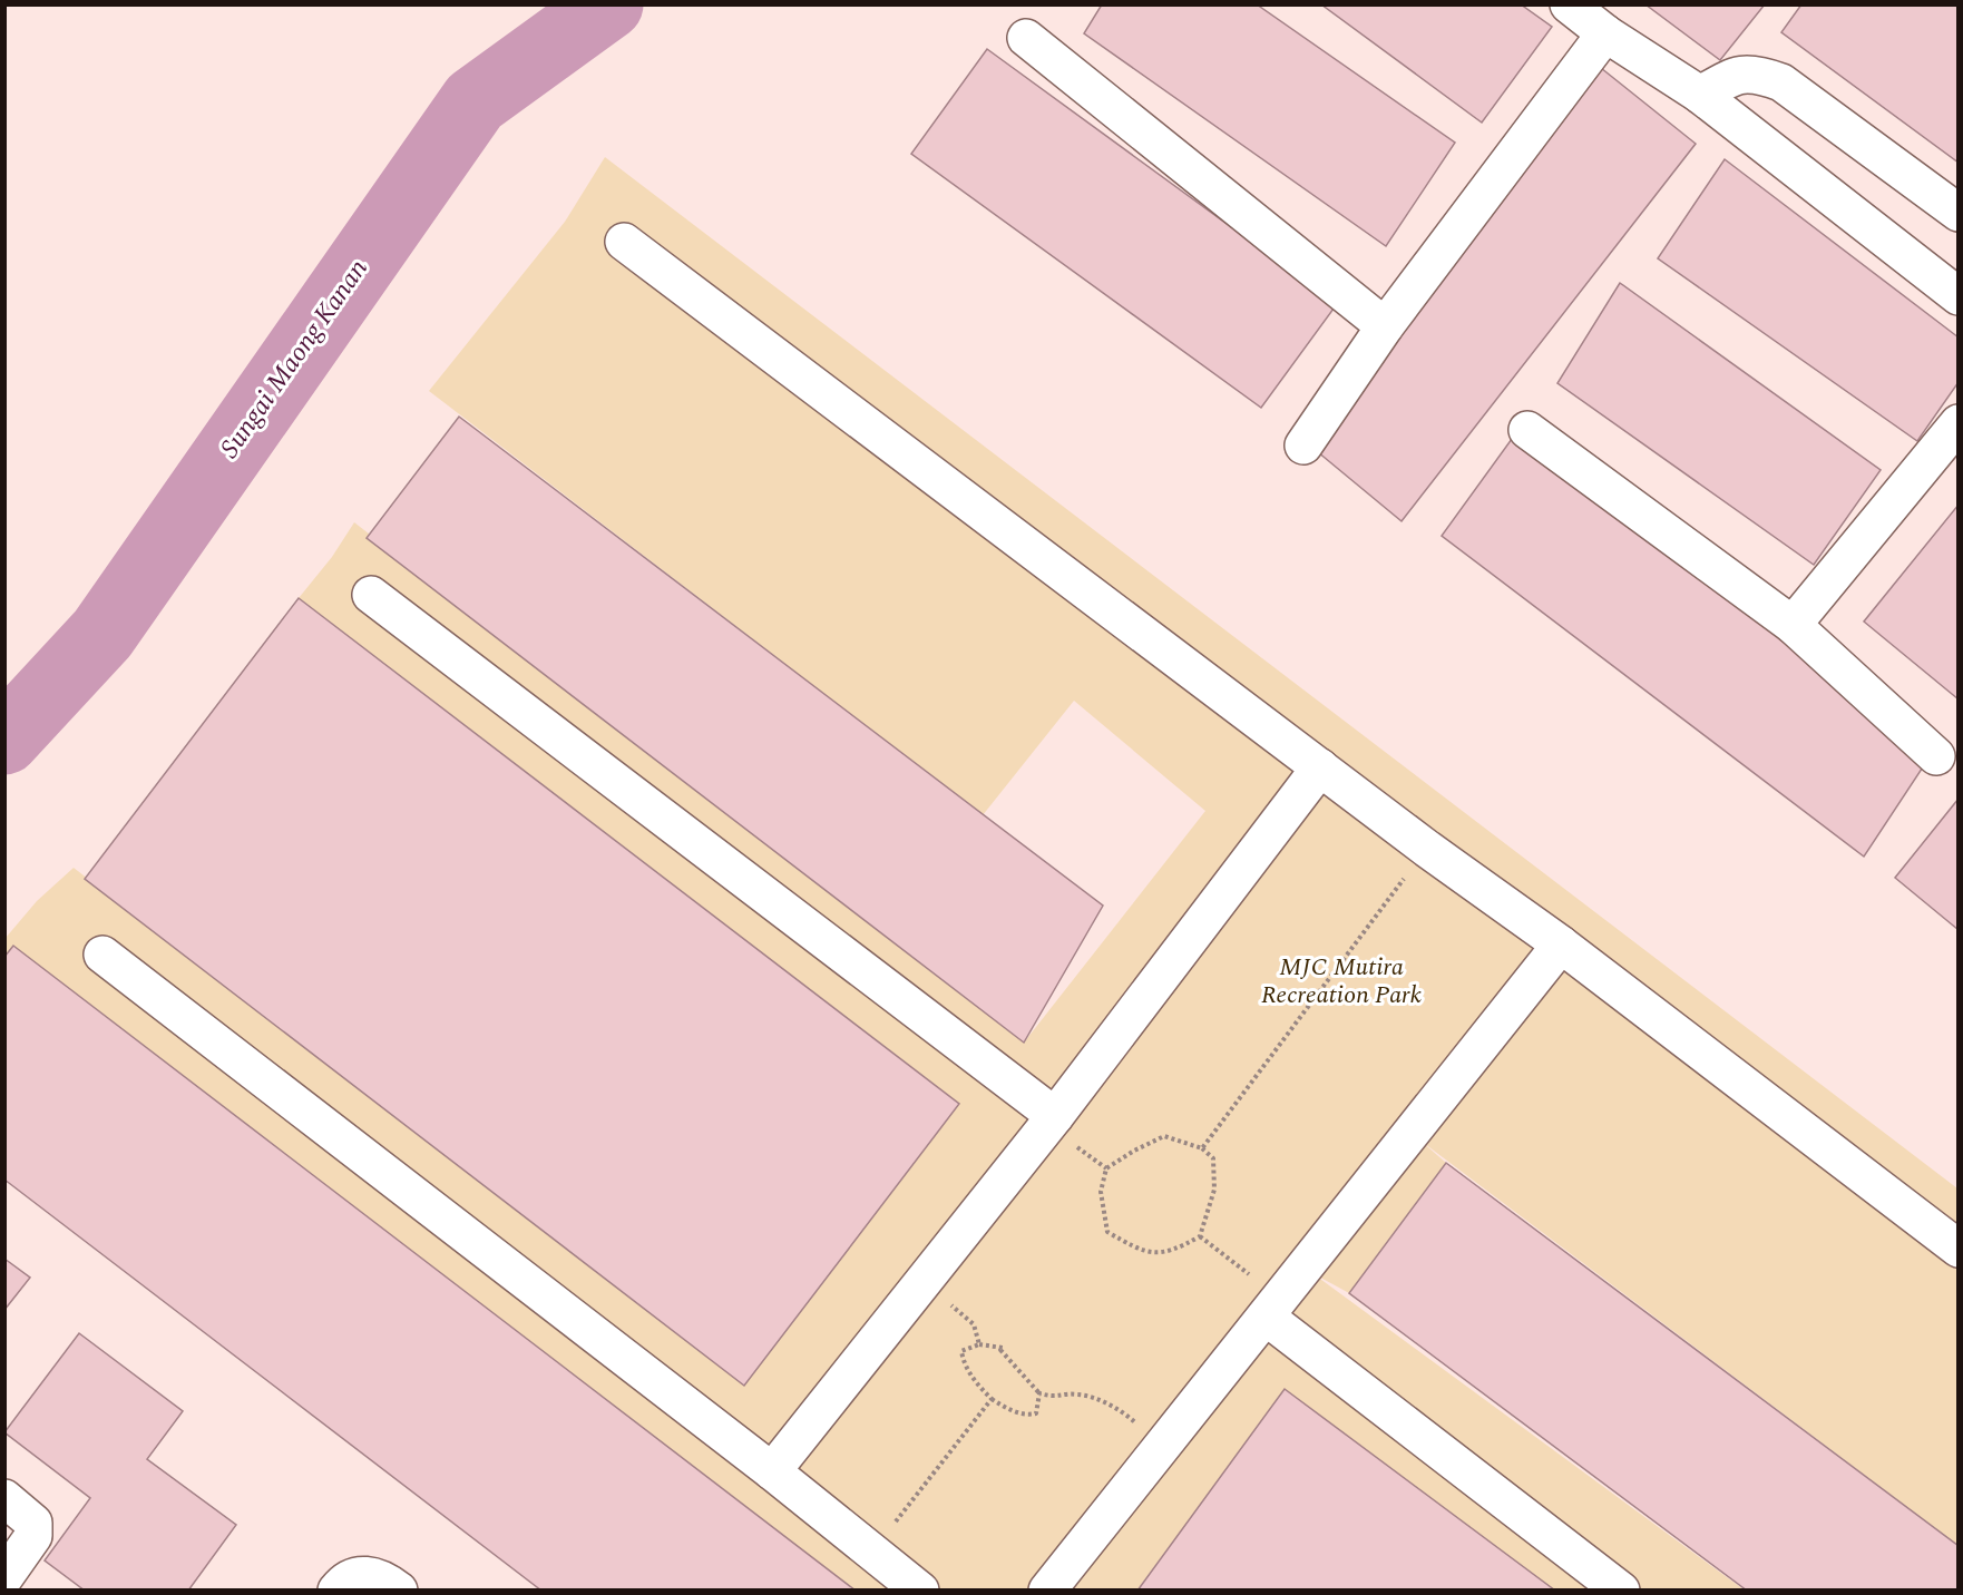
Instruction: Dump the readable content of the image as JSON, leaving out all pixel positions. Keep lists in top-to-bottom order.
{
  "water": ["Sungai Maong Kanan"],
  "parks": ["MJC Mutira Recreation Park"]
}
